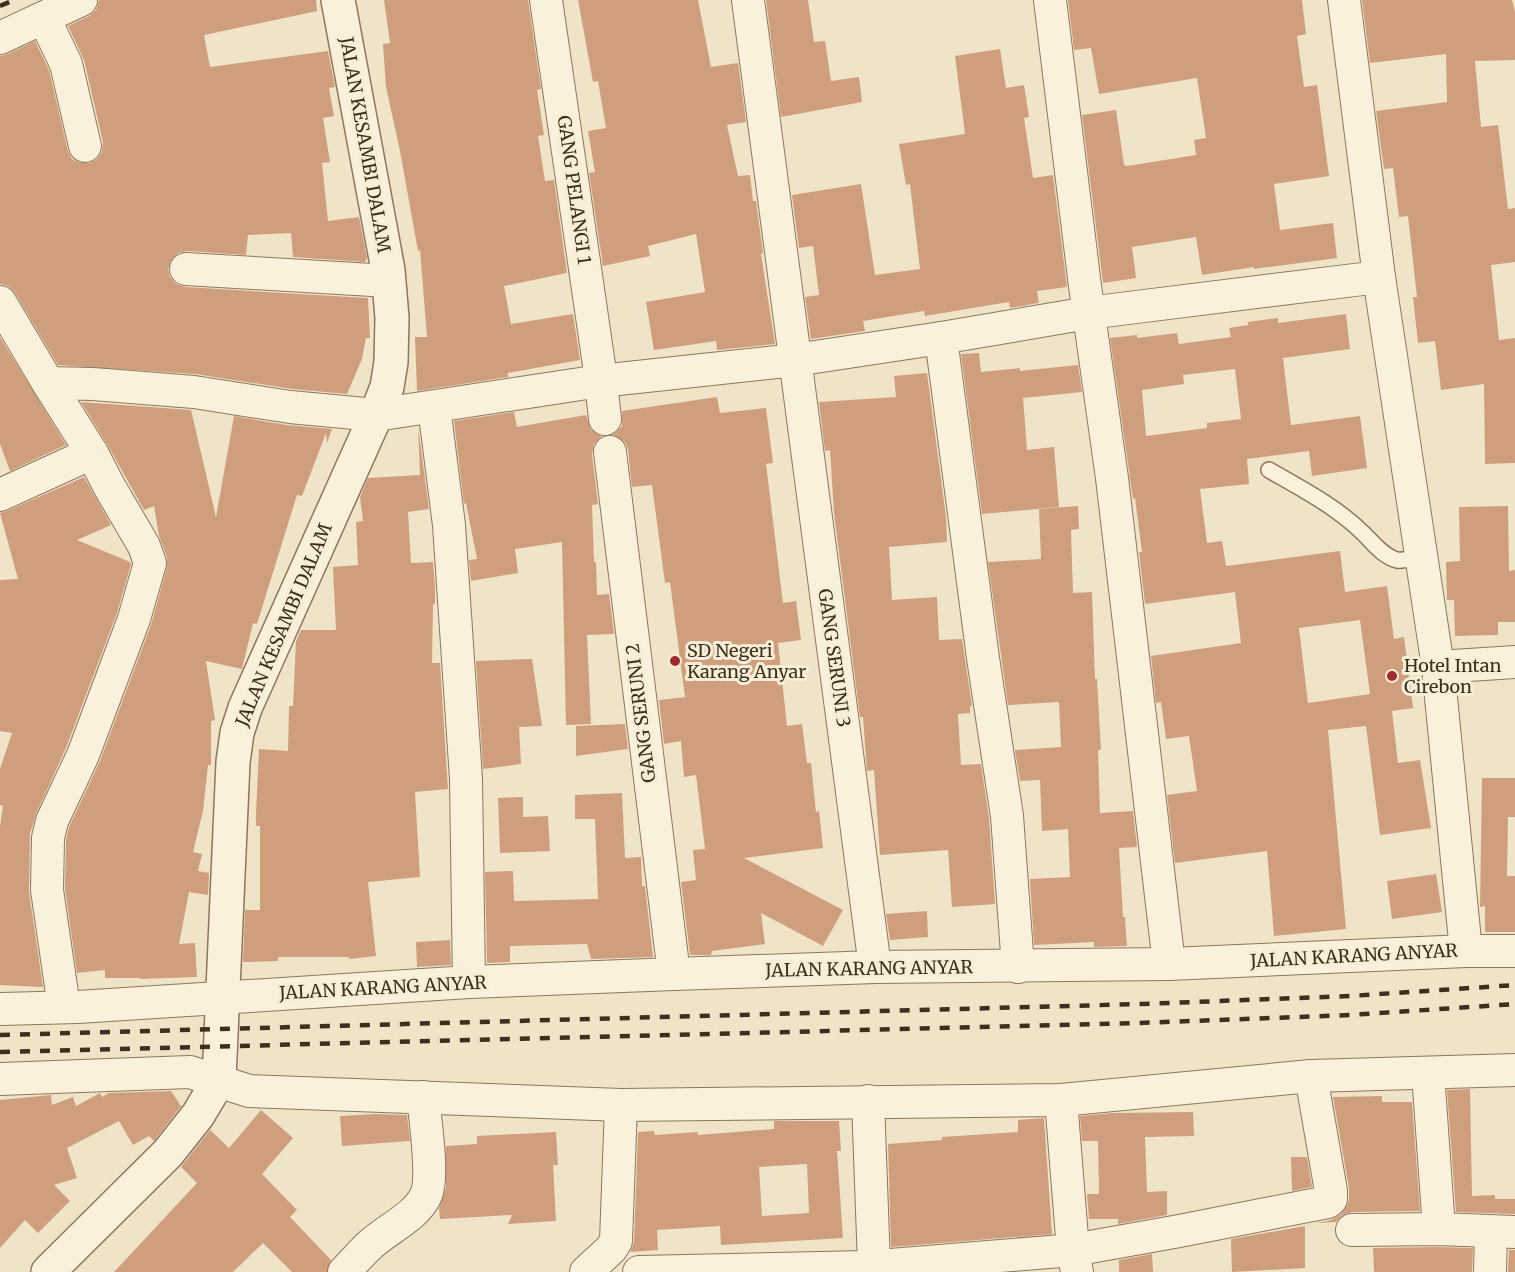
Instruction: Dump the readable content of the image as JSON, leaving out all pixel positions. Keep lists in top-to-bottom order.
{
  "streets": {
    "street": [
      "JALAN KESAMBI DALAM",
      "GANG PELANGI 1",
      "GANG SERUNI 3",
      "GANG SERUNI 2",
      "JALAN KARANG ANYAR"
    ]
  },
  "crossings": [
    ["JALAN KESAMBI DALAM", "JALAN KARANG ANYAR"],
    ["GANG SERUNI 3", "JALAN KARANG ANYAR"],
    ["GANG SERUNI 2", "JALAN KARANG ANYAR"]
  ],
  "places": ["SD Negeri Karang Anyar", "Hotel Intan Cirebon"]
}
